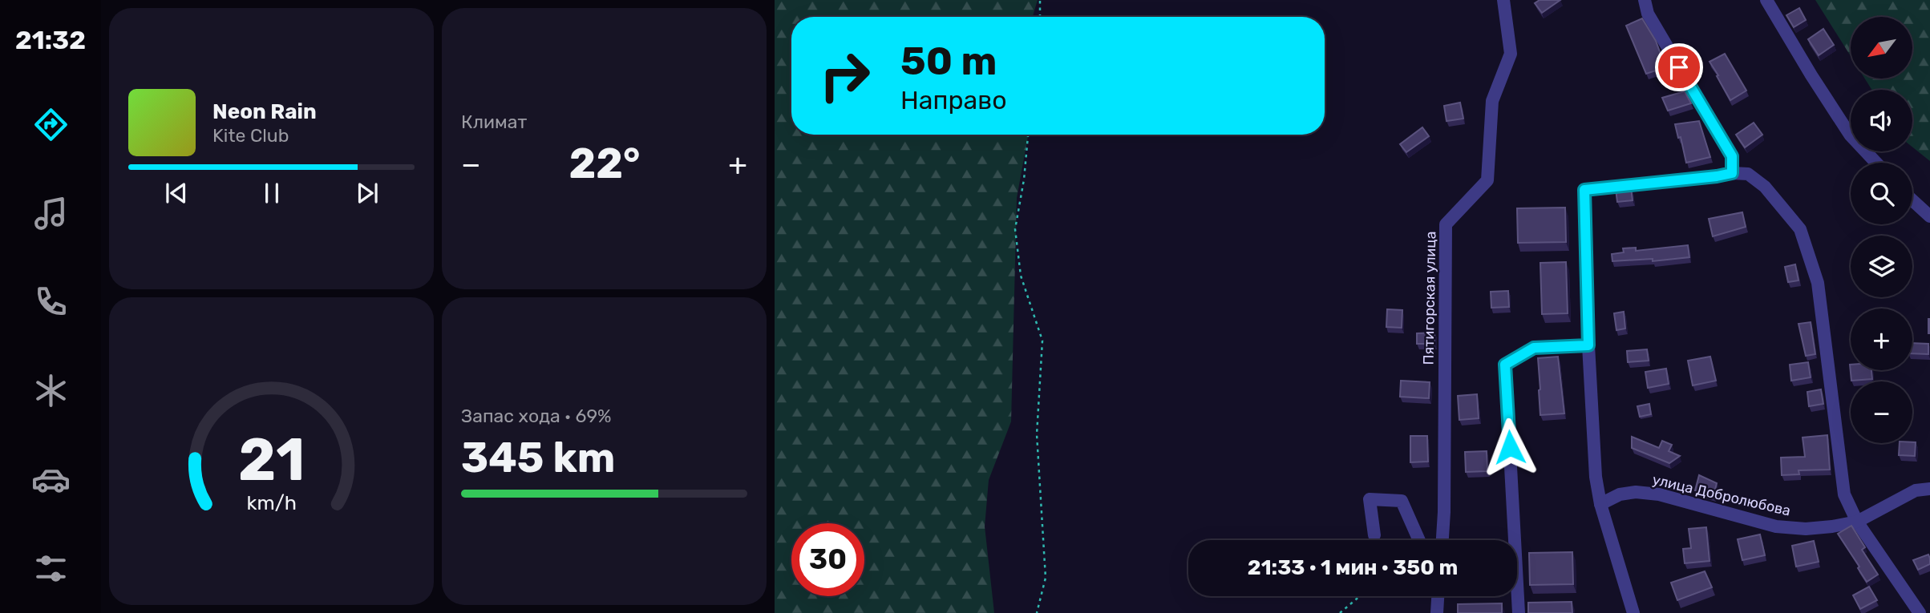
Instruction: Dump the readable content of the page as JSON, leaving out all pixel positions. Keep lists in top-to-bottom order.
{
  "streets": {
    "street": ["Пятигорская улица", "улица Добролюбова"]
  },
  "north": "bottom left",
  "page": {
    "tabs": "21:32",
    "tile": [
      "Климат",
      ["Запас хода · 69%", "345 km"]
    ],
    "map_buttons": ["+", "−"],
    "turn": ["50 m", "Направо"],
    "song": ["Neon Rain", "Kite Club"],
    "heat": ["−", "22°", "+"],
    "limit": "30",
    "trip": "21:33 · 1 мин · 350 m",
    "gauge": ["21", "km/h"]
  }
}
